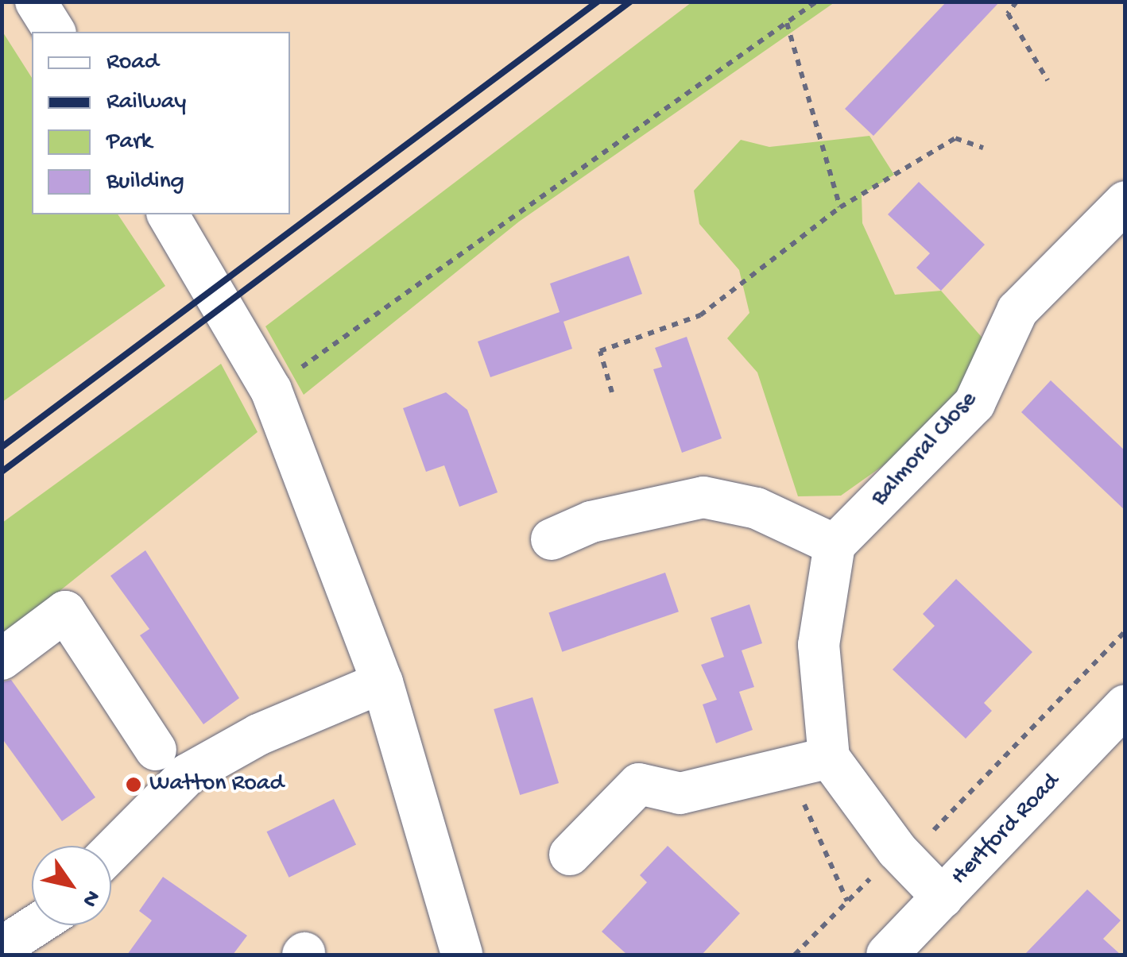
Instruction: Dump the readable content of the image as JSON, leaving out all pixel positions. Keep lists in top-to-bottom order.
{
  "streets": {
    "street": ["Balmoral Close", "Hertford Road"]
  },
  "places": ["Watton Road"],
  "legend": [
    "Road",
    "Railway",
    "Park",
    "Building"
  ],
  "north": "bottom right"
}
